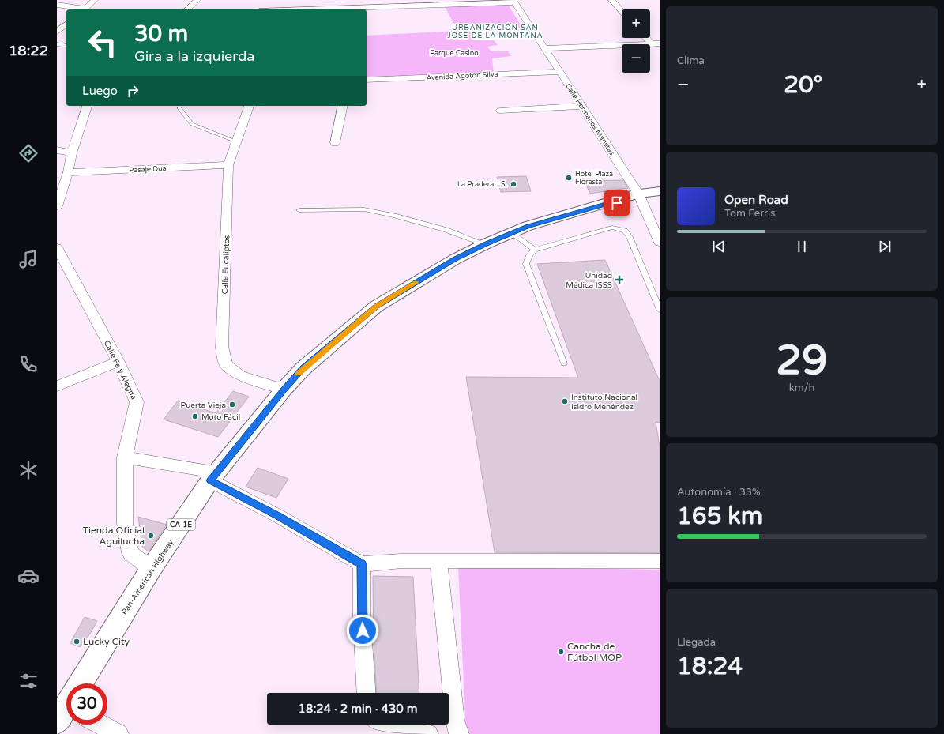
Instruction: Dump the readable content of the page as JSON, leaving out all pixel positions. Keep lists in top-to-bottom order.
{
  "streets": {
    "highway": ["CA-1E", "Pan-American Highway"],
    "street": [
      "Avenida Agoton Silva",
      "Calle Hermanos Maristas",
      "Pasaje Dua",
      "Calle Eucaliptos",
      "Calle Fe y Alegría"
    ]
  },
  "crossings": [
    ["Avenida Agoton Silva", "Calle Hermanos Maristas"],
    ["Calle Hermanos Maristas", "Pan-American Highway"],
    ["Pasaje Dua", "Calle Eucaliptos"],
    ["Calle Eucaliptos", "Pan-American Highway"],
    ["Calle Fe y Alegría", "Pan-American Highway"]
  ],
  "districts": ["URBANIZACIÓN SAN JOSÉ DE LA MONTAÑA"],
  "parks": ["Parque Casino"],
  "places": {
    "other": [
      "Hotel Plaza Floresta",
      "La Pradera J.S.",
      "Instituto Nacional Isidro Menéndez",
      "Puerta Vieja",
      "Moto Fácil",
      "Tienda Oficial Aguilucha",
      "Lucky City",
      "Cancha de Fútbol MOP"
    ],
    "health": ["Unidad Médica ISSS"]
  },
  "page": {
    "tabs": "18:22",
    "tile": [
      "Clima",
      ["29", "km/h"],
      ["Autonomía · 33%", "165 km"],
      ["Llegada", "18:24"]
    ],
    "map_buttons": ["+", "−"],
    "turn": ["30 m", "Gira a la izquierda"],
    "heat": ["−", "20°", "+"],
    "then": "Luego",
    "song": ["Open Road", "Tom Ferris"],
    "limit": "30",
    "trip": "18:24 · 2 min · 430 m"
  }
}
